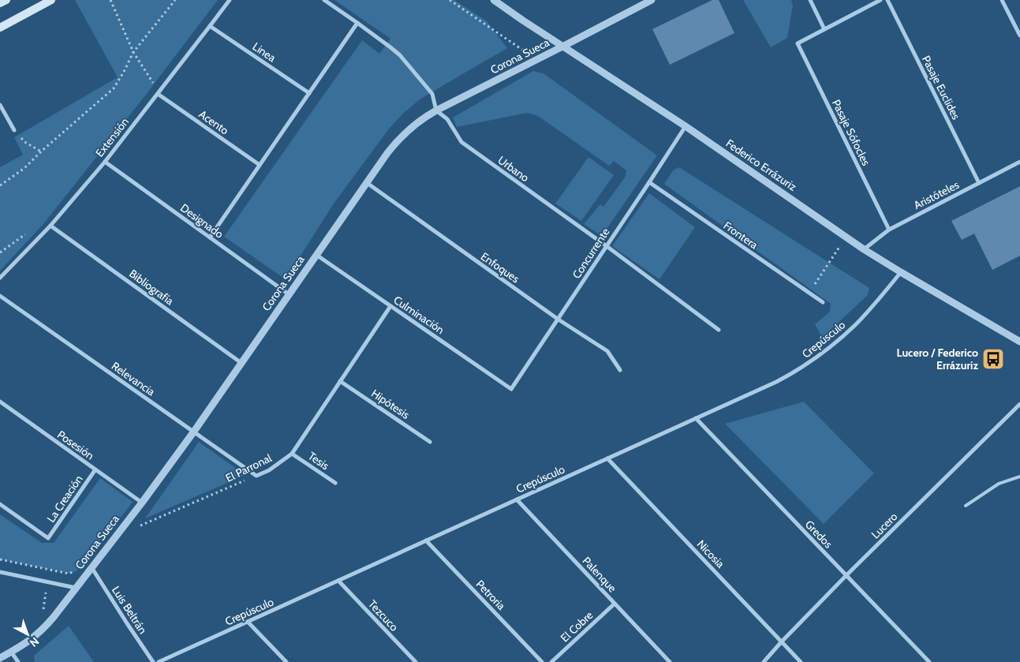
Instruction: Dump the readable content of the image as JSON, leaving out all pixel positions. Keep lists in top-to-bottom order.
{
  "streets": {
    "street": [
      "Linea",
      "Corona Sueca",
      "Pasaje Euclides",
      "Acento",
      "Pasaje Sófocles",
      "Extensión",
      "Federico Errázuriz",
      "Urbano",
      "Aristóteles",
      "Designado",
      "Frontera",
      "Concurrente",
      "Enfoques",
      "Bibliografía",
      "Culminación",
      "Crepúsculo",
      "Relevancia",
      "Hipótesis",
      "Posesión",
      "Tesis",
      "El Parronal",
      "La Creación",
      "Lucero",
      "Gredos",
      "Nicosia",
      "Palenque",
      "Petroria",
      "Luis Beltrán",
      "Tezcuco",
      "El Cobre"
    ]
  },
  "crossings": [
    ["Linea", "Extensión"],
    ["Corona Sueca", "Federico Errázuriz"],
    ["Corona Sueca", "Urbano"],
    ["Corona Sueca", "Designado"],
    ["Corona Sueca", "Enfoques"],
    ["Corona Sueca", "Bibliografía"],
    ["Corona Sueca", "Culminación"],
    ["Corona Sueca", "Relevancia"],
    ["Corona Sueca", "Posesión"],
    ["Corona Sueca", "Luis Beltrán"],
    ["Pasaje Euclides", "Aristóteles"],
    ["Acento", "Extensión"],
    ["Pasaje Sófocles", "Aristóteles"],
    ["Extensión", "Designado"],
    ["Extensión", "Bibliografía"],
    ["Federico Errázuriz", "Aristóteles"],
    ["Federico Errázuriz", "Concurrente"],
    ["Federico Errázuriz", "Crepúsculo"],
    ["Urbano", "Concurrente"],
    ["Frontera", "Concurrente"],
    ["Concurrente", "Enfoques"],
    ["Concurrente", "Culminación"],
    ["Culminación", "El Parronal"],
    ["Crepúsculo", "Gredos"],
    ["Crepúsculo", "Nicosia"],
    ["Crepúsculo", "Palenque"],
    ["Crepúsculo", "Petroria"],
    ["Crepúsculo", "Tezcuco"],
    ["Relevancia", "El Parronal"],
    ["Hipótesis", "El Parronal"],
    ["Posesión", "La Creación"],
    ["Tesis", "El Parronal"],
    ["Lucero", "Gredos"],
    ["Lucero", "Nicosia"],
    ["Palenque", "El Cobre"]
  ],
  "places": {
    "bus stop": ["Lucero / Federico Errázuriz"]
  },
  "north": "bottom right"
}
